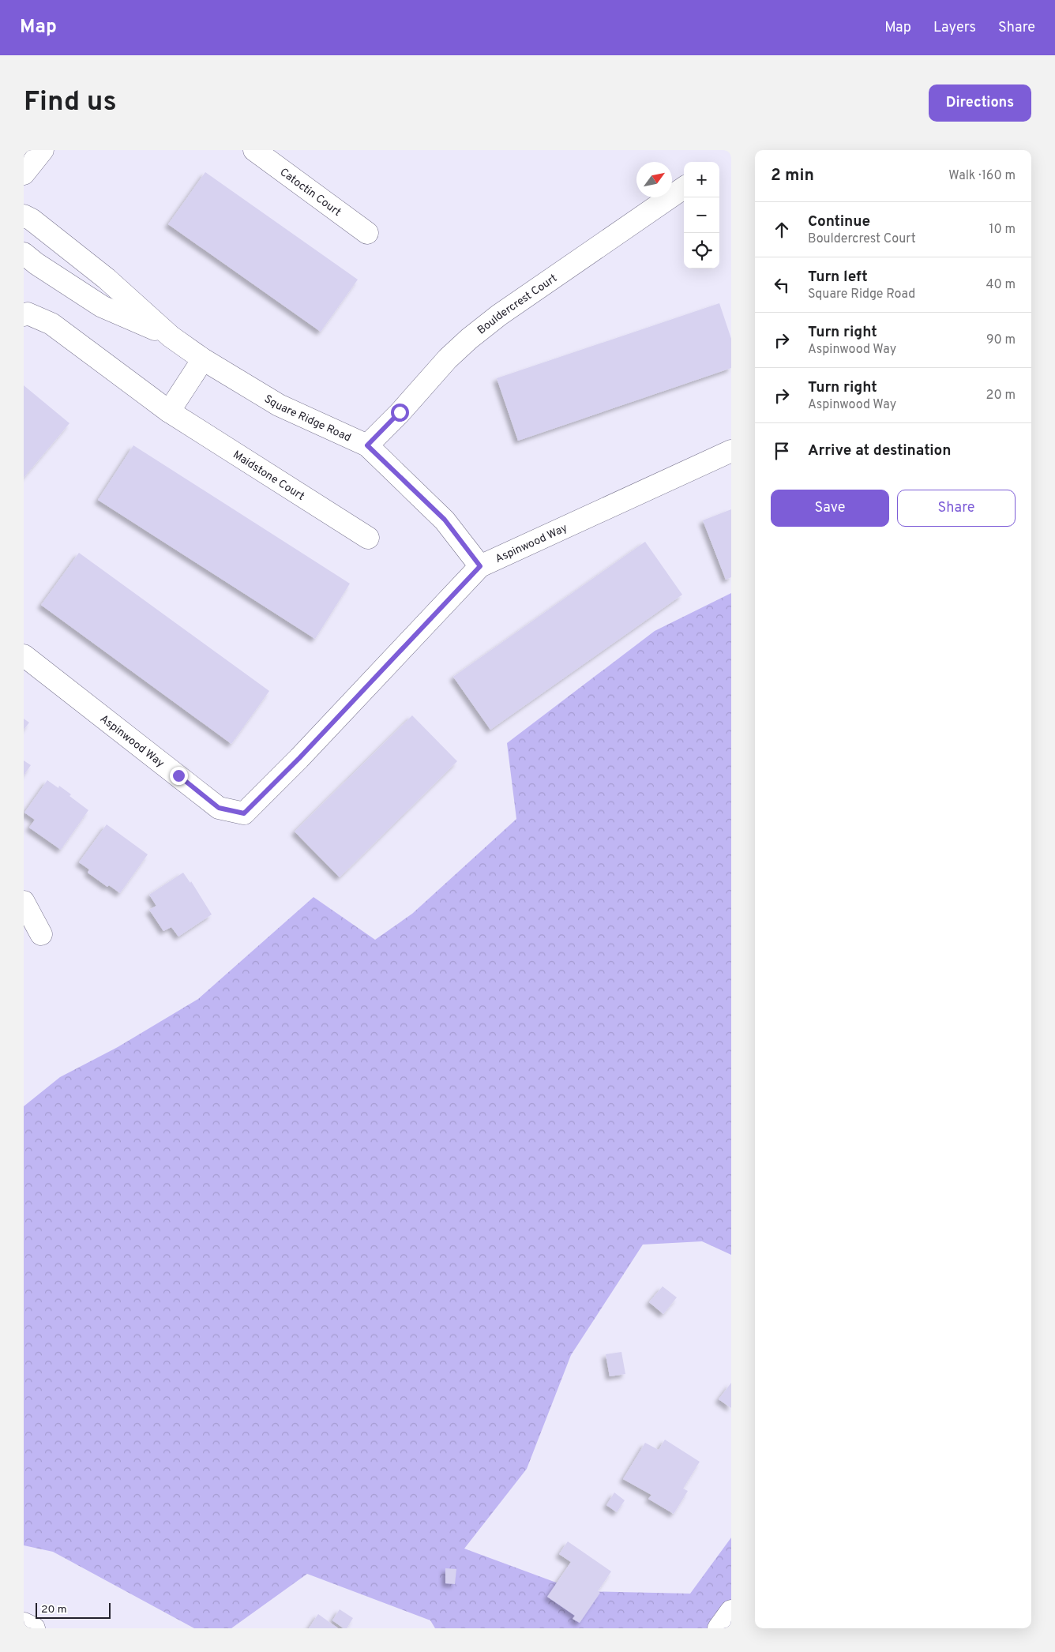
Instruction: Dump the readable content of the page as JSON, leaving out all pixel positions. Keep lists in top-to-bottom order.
{
  "streets": {
    "street": [
      "Catoctin Court",
      "Bouldercrest Court",
      "Square Ridge Road",
      "Maidstone Court",
      "Aspinwood Way"
    ]
  },
  "crossings": [
    ["Bouldercrest Court", "Square Ridge Road"],
    ["Square Ridge Road", "Aspinwood Way"]
  ],
  "scale_bar": "20 m",
  "north": "top right",
  "page": {
    "header": "Map",
    "nav": ["Map", "Layers", "Share"],
    "buttons": [
      "Directions",
      ["Save", "Share"]
    ],
    "title": "Find us",
    "heading": ["2 min", "Walk · 160 m"],
    "map_buttons": ["+", "−"],
    "list": [
      ["Continue", "Bouldercrest Court", "10 m"],
      ["Turn left", "Square Ridge Road", "40 m"],
      ["Turn right", "Aspinwood Way", "90 m"],
      ["Turn right", "Aspinwood Way", "20 m"],
      "Arrive at destination"
    ],
    "scale": "20 m"
  }
}
